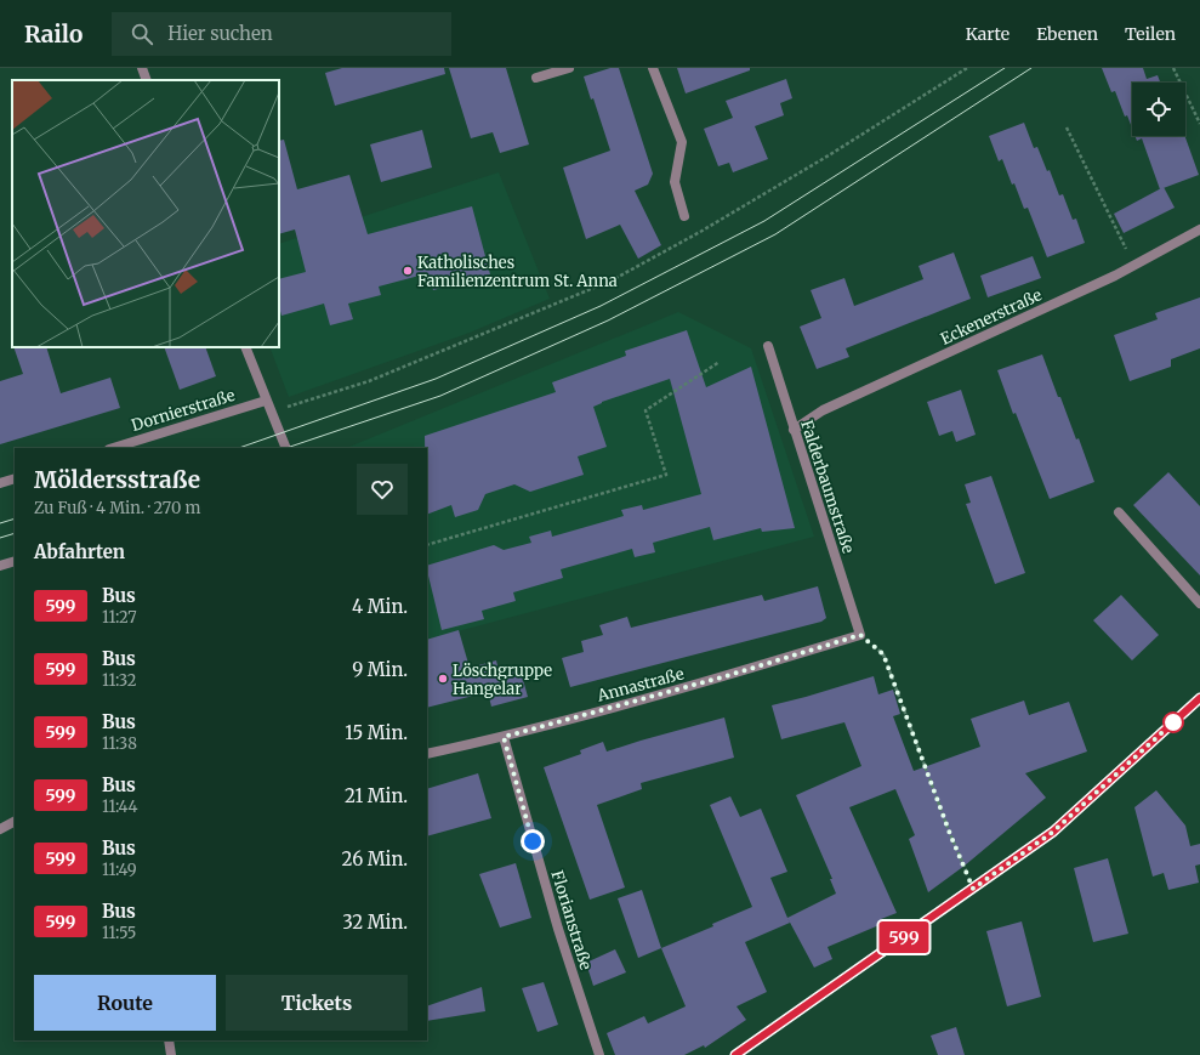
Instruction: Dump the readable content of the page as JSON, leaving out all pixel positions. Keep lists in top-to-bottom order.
{
  "streets": {
    "street": [
      "Eckenerstraße",
      "Dornierstraße",
      "Falderbaumstraße",
      "Annastraße",
      "Florianstraße"
    ]
  },
  "crossings": [
    ["Eckenerstraße", "Falderbaumstraße"],
    ["Falderbaumstraße", "Annastraße"],
    ["Annastraße", "Florianstraße"]
  ],
  "places": ["Katholisches Familienzentrum St. Anna", "Löschgruppe Hangelar"],
  "lines": ["bus line 599"],
  "page": {
    "header": "Railo",
    "search": "Hier suchen",
    "nav": ["Karte", "Ebenen", "Teilen"],
    "on_map": "599",
    "heading": [
      ["Möldersstraße", "Zu Fuß · 4 Min. · 270 m"],
      "Abfahrten"
    ],
    "list": [
      {
        "mark": "599",
        "name": "Bus",
        "note": "11:27",
        "value": "4 Min."
      },
      {
        "mark": "599",
        "name": "Bus",
        "note": "11:32",
        "value": "9 Min."
      },
      {
        "mark": "599",
        "name": "Bus",
        "note": "11:38",
        "value": "15 Min."
      },
      {
        "mark": "599",
        "name": "Bus",
        "note": "11:44",
        "value": "21 Min."
      },
      {
        "mark": "599",
        "name": "Bus",
        "note": "11:49",
        "value": "26 Min."
      },
      {
        "mark": "599",
        "name": "Bus",
        "note": "11:55",
        "value": "32 Min."
      }
    ],
    "buttons": ["Route", "Tickets"]
  }
}
